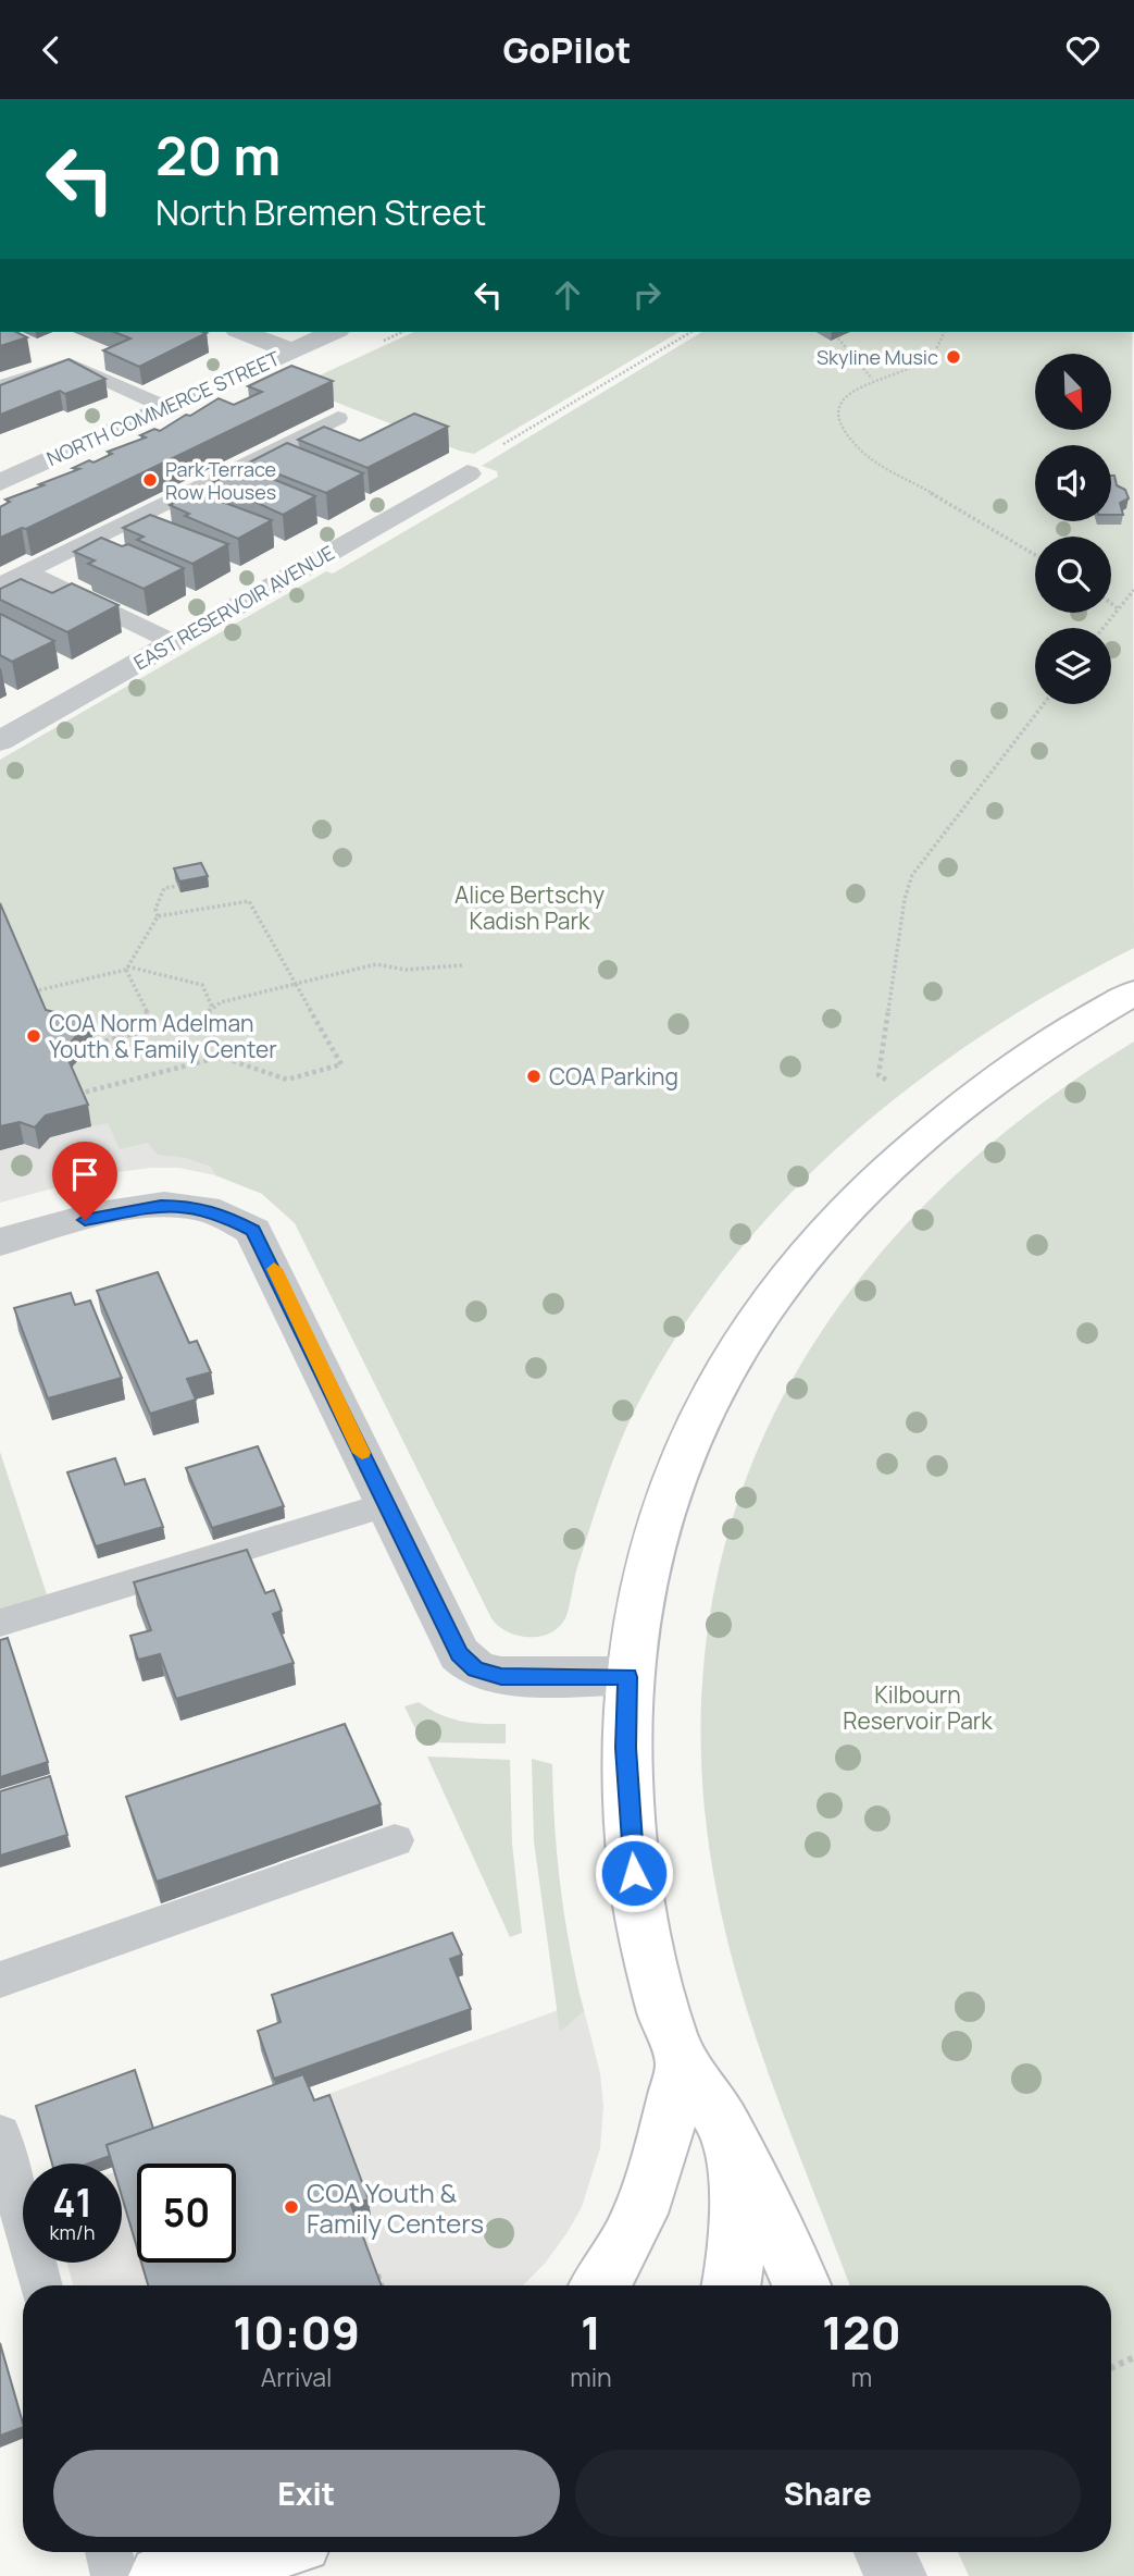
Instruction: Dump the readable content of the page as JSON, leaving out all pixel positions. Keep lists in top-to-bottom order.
{
  "streets": {
    "street": ["NORTH COMMERCE STREET", "EAST RESERVOIR AVENUE"]
  },
  "parks": ["Alice Bertschy Kadish Park", "Kilbourn Reservoir Park"],
  "places": [
    "Skyline Music",
    "Park Terrace Row Houses",
    "COA Norm Adelman Youth & Family Center",
    "COA Parking",
    "COA Youth & Family Centers"
  ],
  "north": "bottom right",
  "page": {
    "header": "GoPilot",
    "turn": ["20 m", "North Bremen Street"],
    "speed": "41 km/h",
    "limit": "50",
    "eta": [
      "10:09",
      "Arrival",
      "1",
      "min",
      "120",
      "m"
    ],
    "buttons": ["Exit", "Share"]
  }
}
